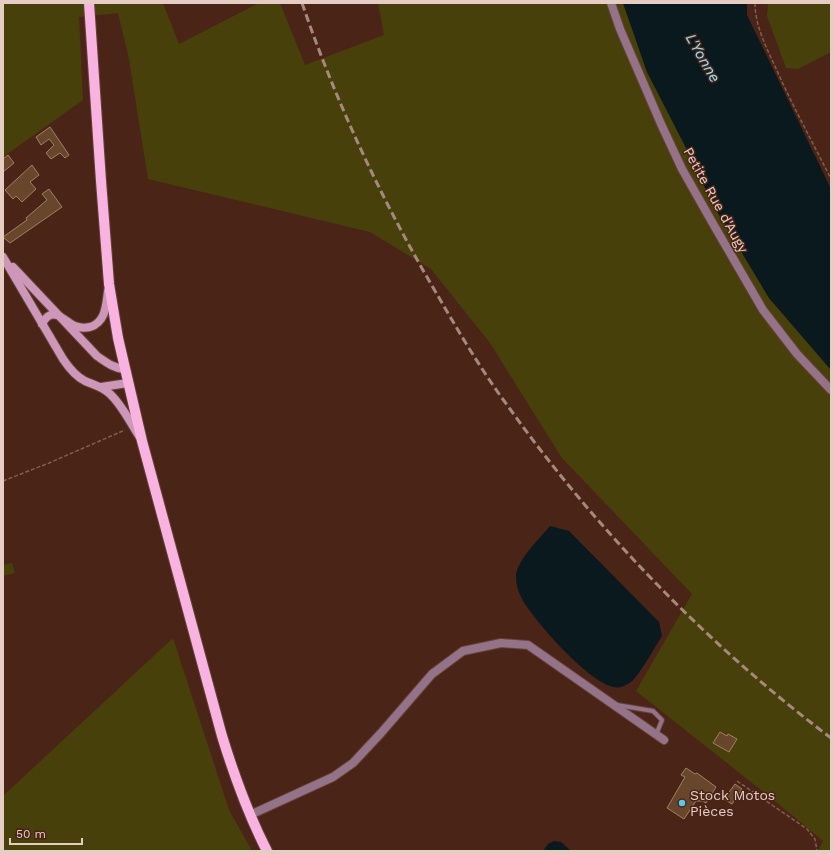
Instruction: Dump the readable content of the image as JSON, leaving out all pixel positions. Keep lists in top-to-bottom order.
{
  "streets": {
    "street": ["Petite Rue d'Augy"]
  },
  "water": ["L'Yonne"],
  "places": ["Stock Motos Pièces"],
  "scale_bar": "50 m"
}
